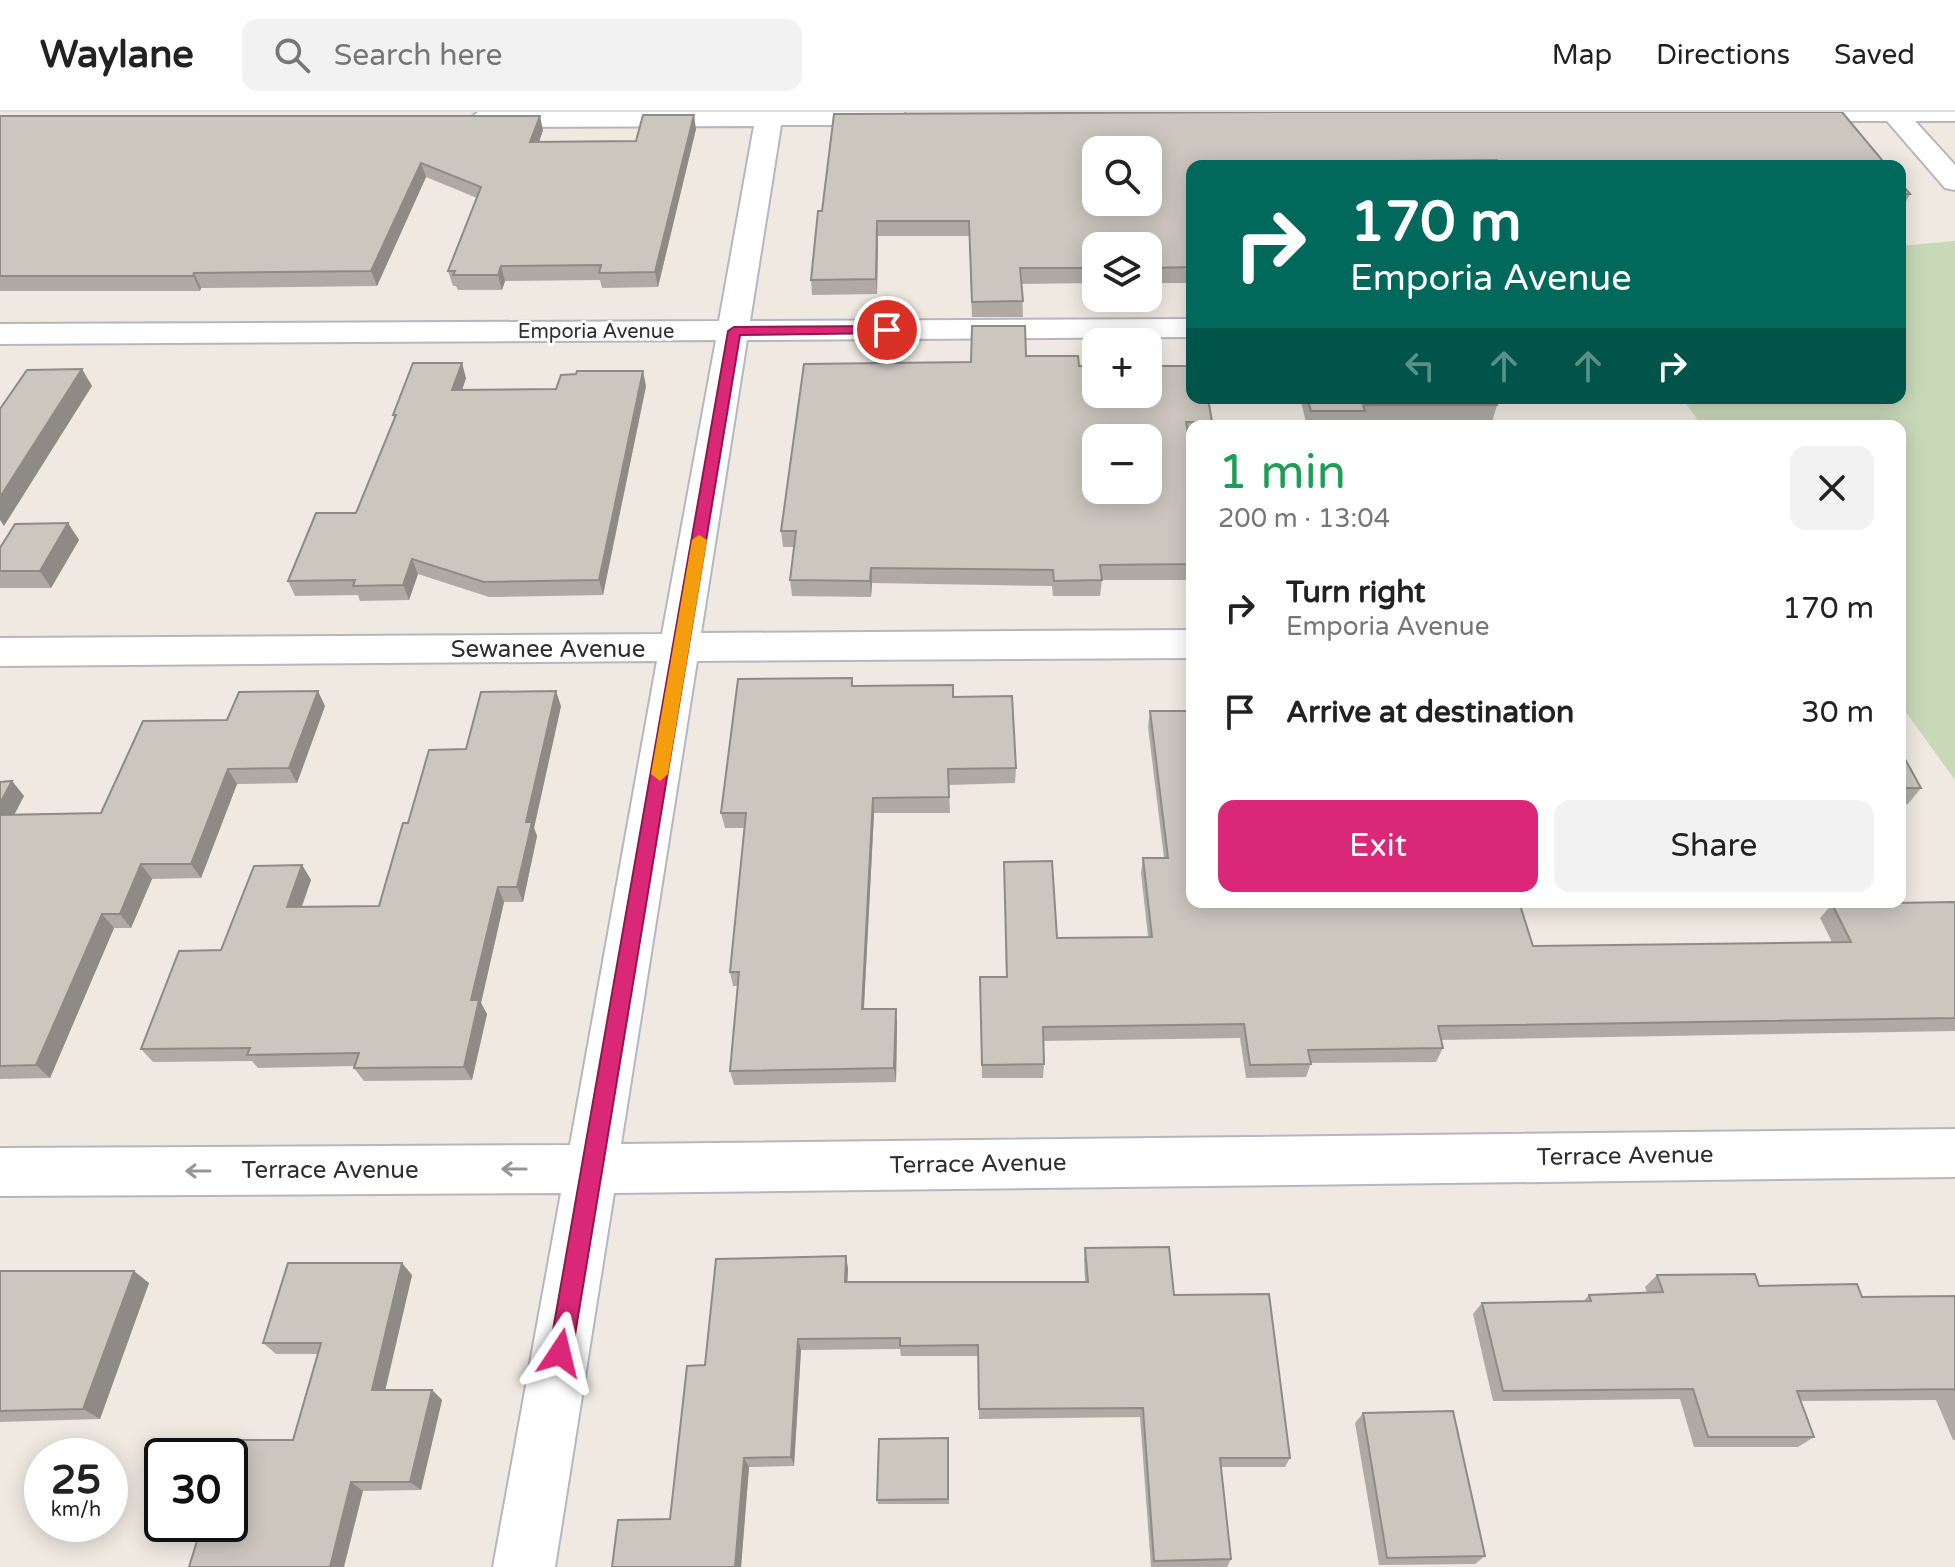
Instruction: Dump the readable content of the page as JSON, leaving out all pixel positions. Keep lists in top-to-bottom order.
{
  "streets": {
    "street": ["Emporia Avenue", "Sewanee Avenue", "Terrace Avenue"]
  },
  "page": {
    "header": "Waylane",
    "search": "Search here",
    "nav": ["Map", "Directions", "Saved"],
    "map_buttons": ["+", "−"],
    "turn": ["170 m", "Emporia Avenue"],
    "heading": ["1 min", "200 m · 13:04"],
    "list": [
      {
        "name": "Turn right",
        "note": "Emporia Avenue",
        "value": "170 m"
      },
      {
        "name": "Arrive at destination",
        "value": "30 m"
      }
    ],
    "buttons": ["Exit", "Share"],
    "speed": "25 km/h",
    "limit": "30"
  }
}
